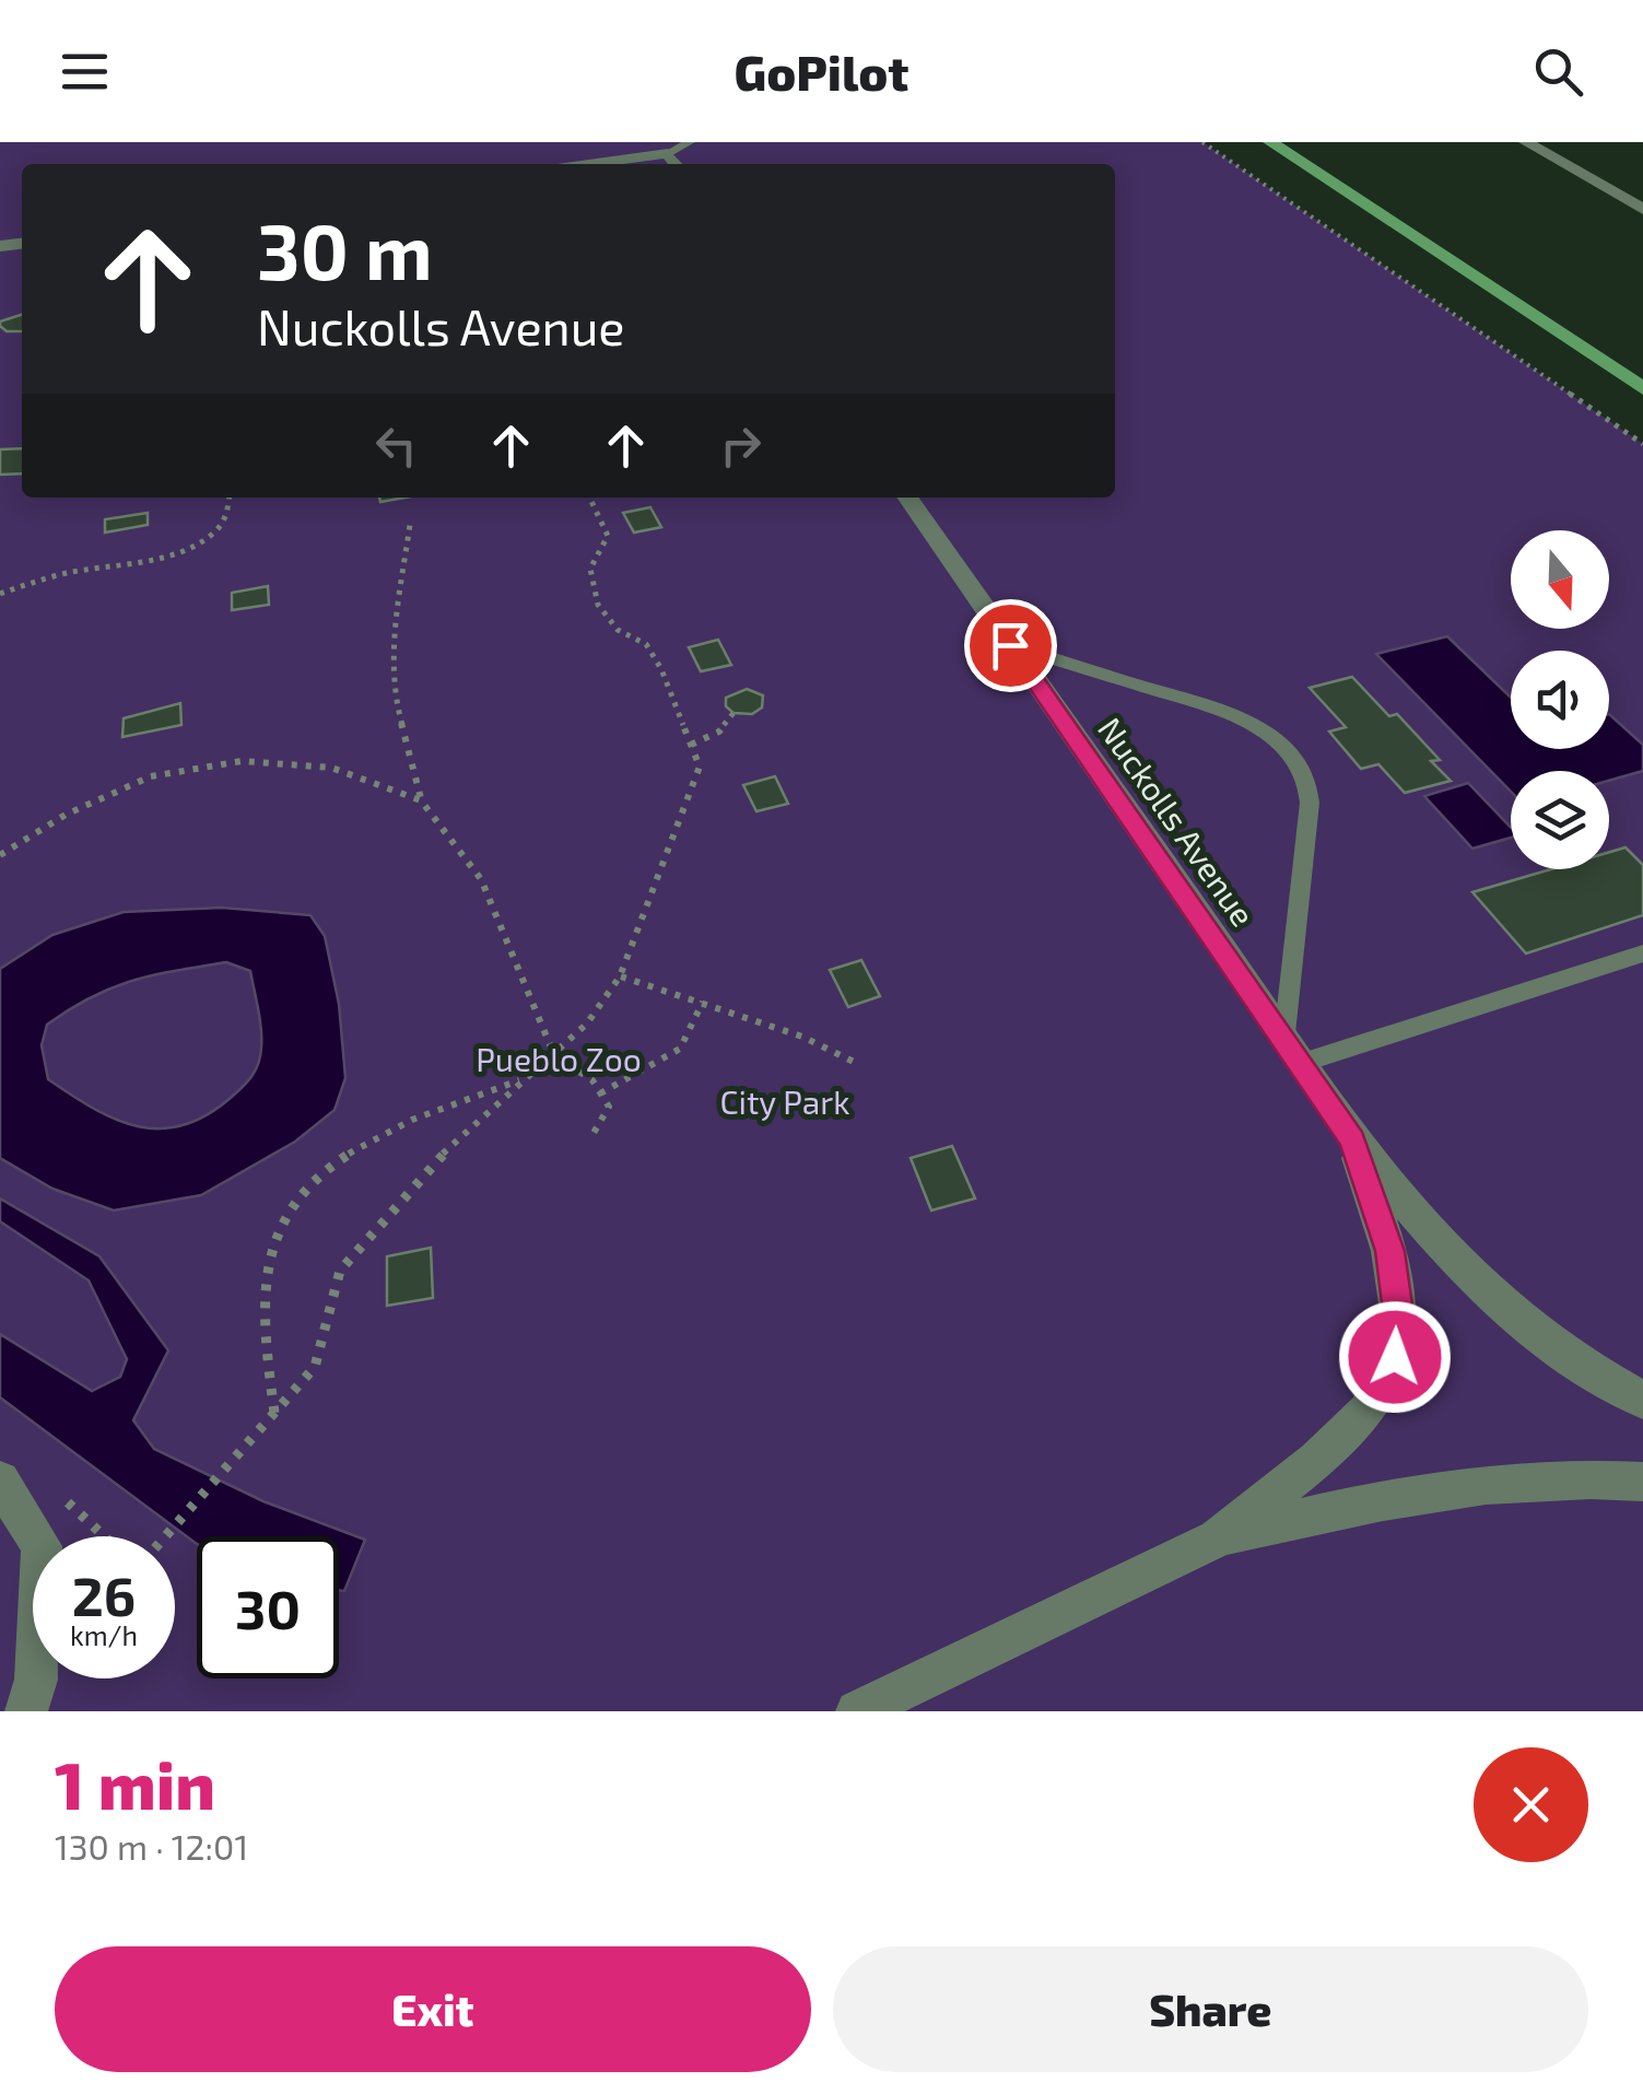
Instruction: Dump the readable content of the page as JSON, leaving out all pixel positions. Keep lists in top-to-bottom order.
{
  "streets": {
    "street": ["Nuckolls Avenue"]
  },
  "parks": ["Pueblo Zoo", "City Park"],
  "north": "bottom",
  "page": {
    "header": "GoPilot",
    "turn": ["30 m", "Nuckolls Avenue"],
    "speed": "26 km/h",
    "limit": "30",
    "heading": ["1 min", "130 m · 12:01"],
    "buttons": ["Exit", "Share"]
  }
}
